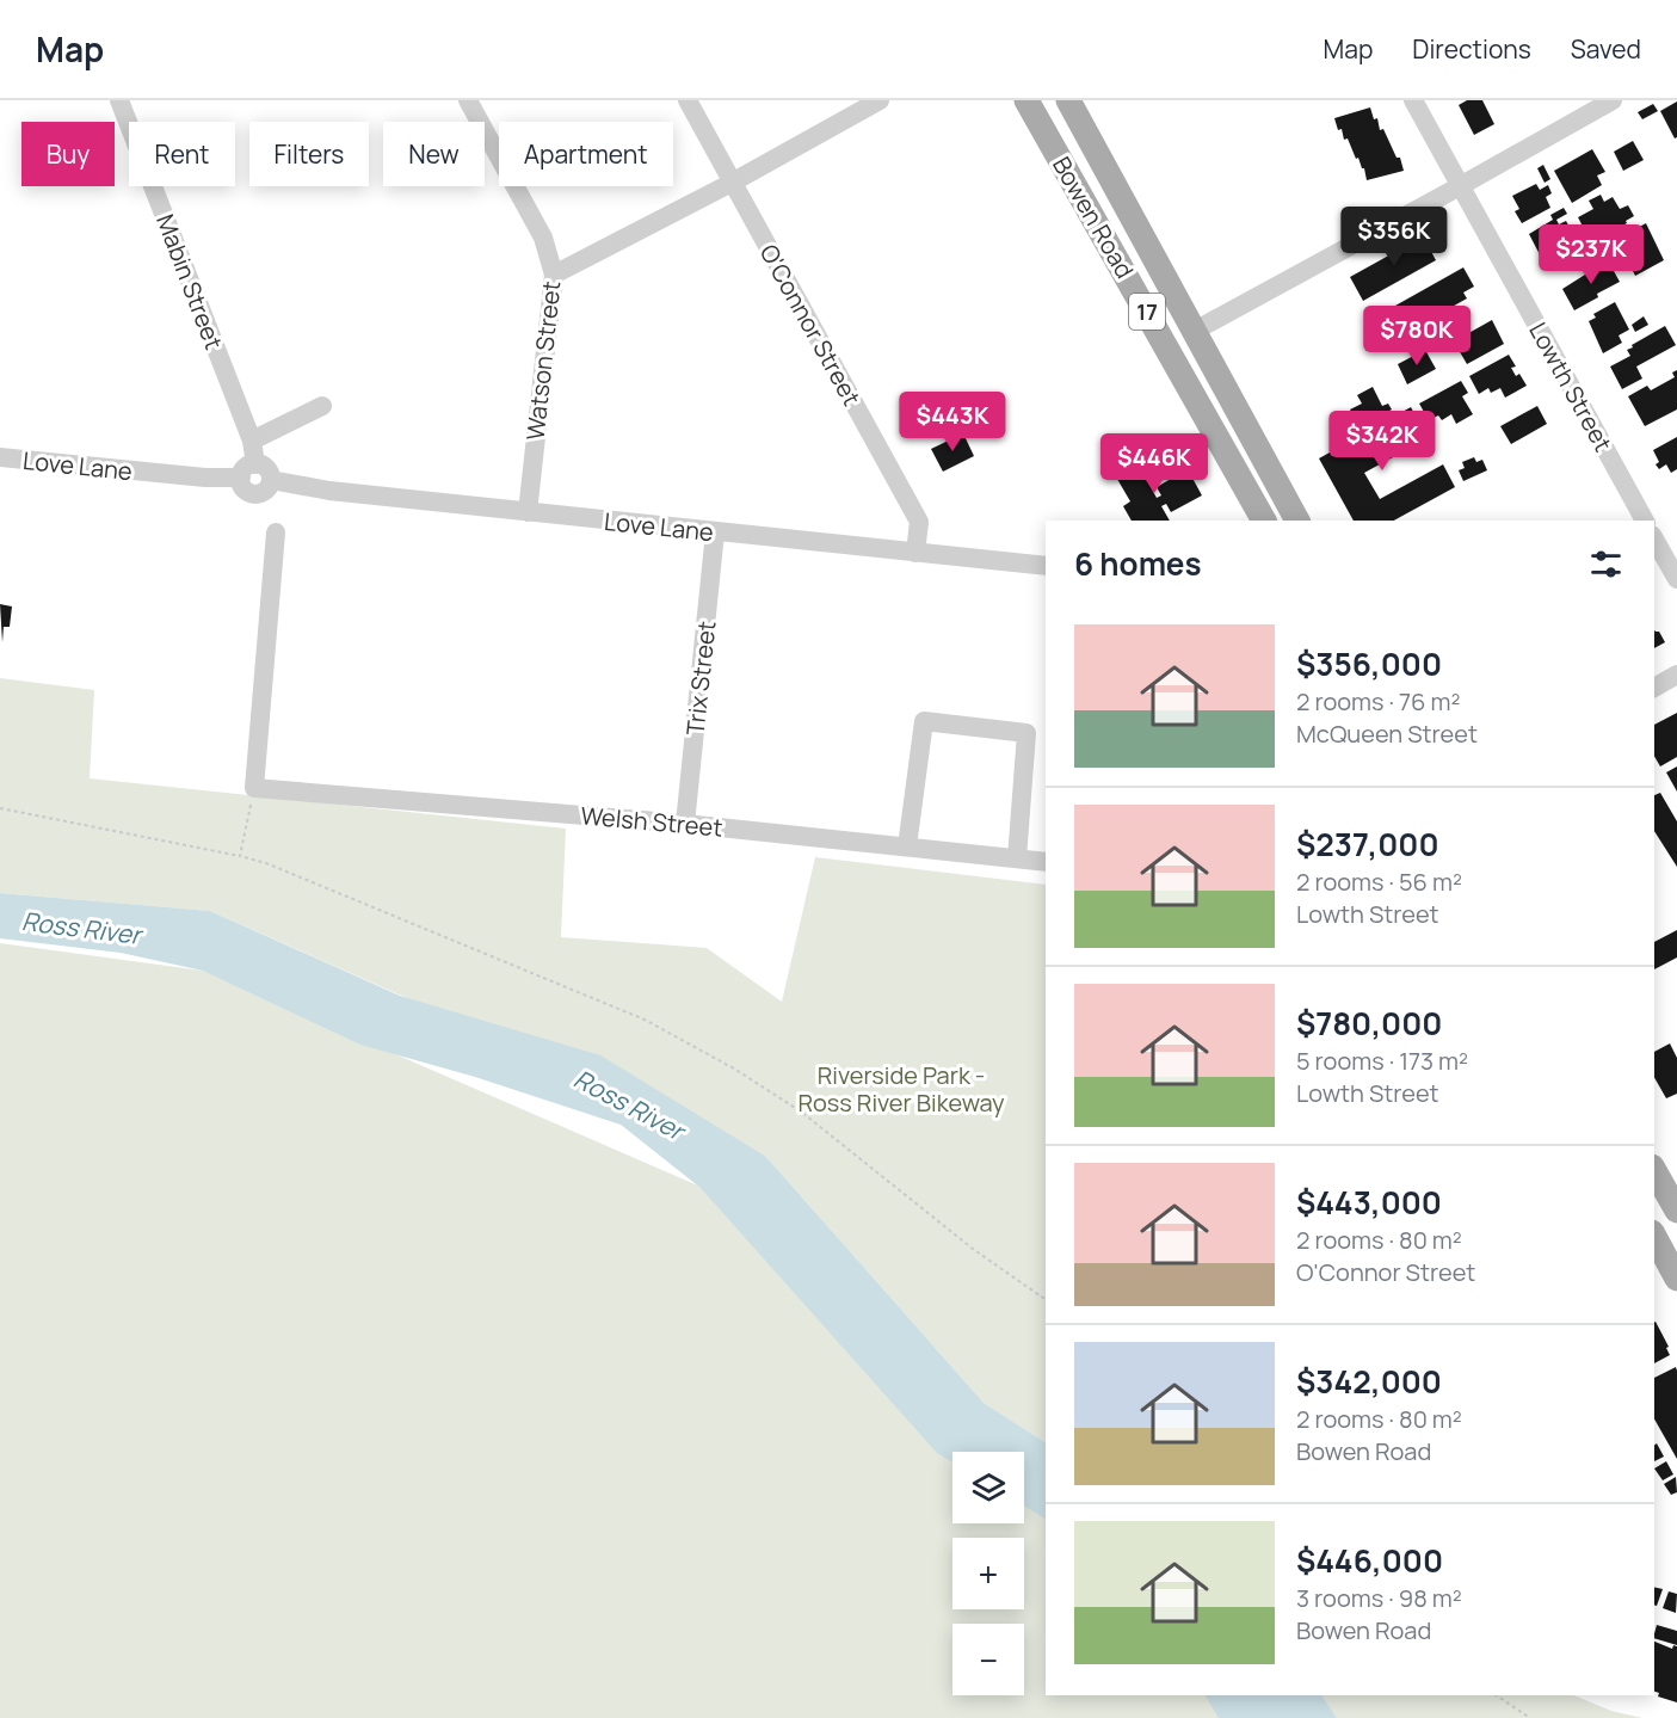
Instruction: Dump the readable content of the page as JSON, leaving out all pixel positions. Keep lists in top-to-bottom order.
{
  "streets": {
    "main road": ["Bowen Road", "17"],
    "street": [
      "Mabin Street",
      "O'Connor Street",
      "Watson Street",
      "Lowth Street",
      "Love Lane",
      "Trix Street",
      "Welsh Street"
    ]
  },
  "crossings": [
    ["Mabin Street", "Love Lane"],
    ["O'Connor Street", "Love Lane"],
    ["Watson Street", "Love Lane"],
    ["Love Lane", "Trix Street"],
    ["Trix Street", "Welsh Street"]
  ],
  "water": ["Ross River"],
  "parks": ["Riverside Park - Ross River Bikeway"],
  "page": {
    "header": "Map",
    "nav": ["Map", "Directions", "Saved"],
    "chip": [
      "Buy",
      "Rent",
      "Filters",
      "New",
      "Apartment"
    ],
    "price": [
      "$356K",
      "$237K",
      "$780K",
      "$443K",
      "$342K",
      "$446K"
    ],
    "heading": "6 homes",
    "list": [
      {
        "name": "$356,000",
        "note": "2 rooms · 76 m² · McQueen Street"
      },
      {
        "name": "$237,000",
        "note": "2 rooms · 56 m² · Lowth Street"
      },
      {
        "name": "$780,000",
        "note": "5 rooms · 173 m² · Lowth Street"
      },
      {
        "name": "$443,000",
        "note": "2 rooms · 80 m² · O'Connor Street"
      },
      {
        "name": "$342,000",
        "note": "2 rooms · 80 m² · Bowen Road"
      },
      {
        "name": "$446,000",
        "note": "3 rooms · 98 m² · Bowen Road"
      }
    ],
    "map_buttons": ["+", "−"]
  }
}
